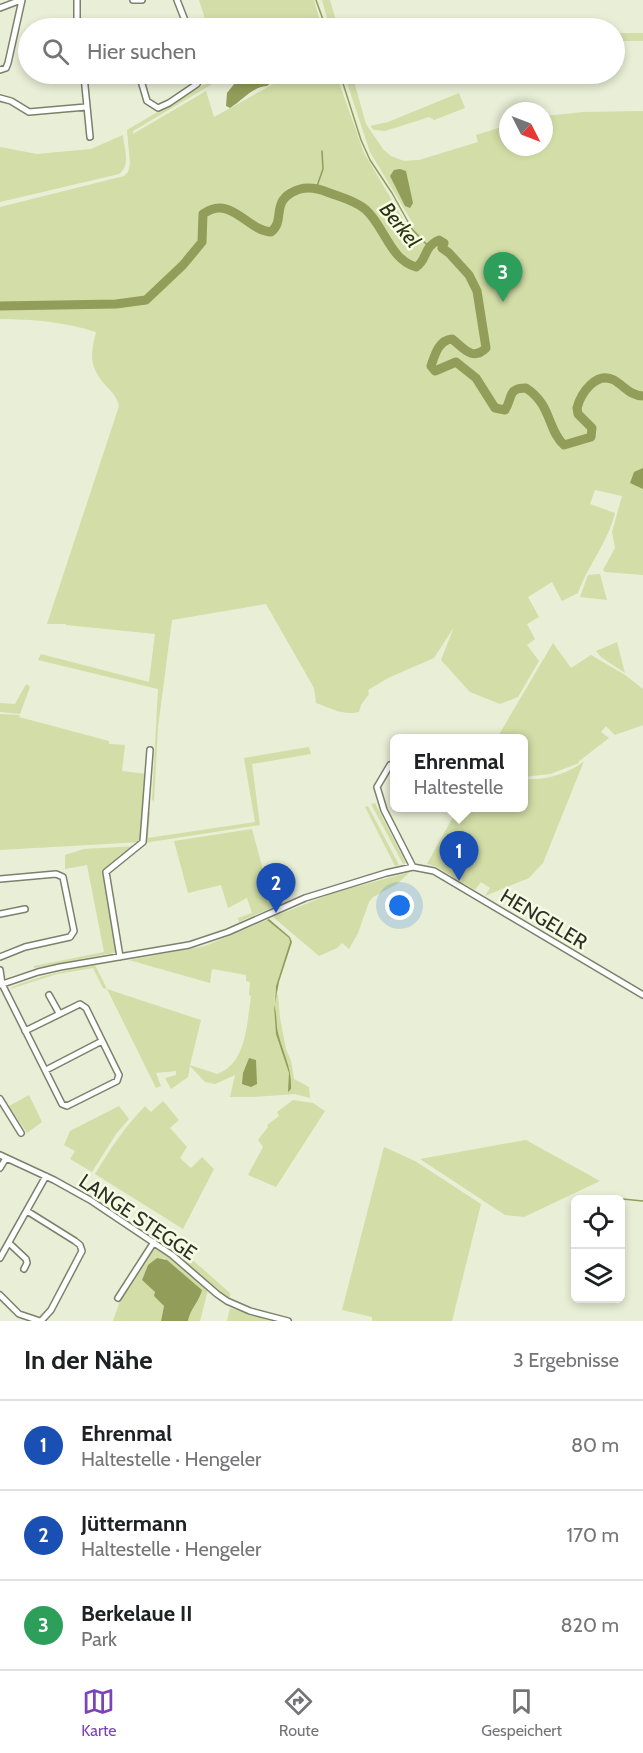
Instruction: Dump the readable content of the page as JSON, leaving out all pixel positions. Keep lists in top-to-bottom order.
{
  "streets": {
    "street": ["HENGELER", "LANGE STEGGE"]
  },
  "water": ["Berkel"],
  "north": "bottom right",
  "page": {
    "search": "Hier suchen",
    "pins": ["3", "1", "2"],
    "popup": ["Ehrenmal", "Haltestelle"],
    "heading": ["In der Nähe", "3 Ergebnisse"],
    "list": [
      {
        "mark": "1",
        "name": "Ehrenmal",
        "note": "Haltestelle · Hengeler",
        "value": "80 m"
      },
      {
        "mark": "2",
        "name": "Jüttermann",
        "note": "Haltestelle · Hengeler",
        "value": "170 m"
      },
      {
        "mark": "3",
        "name": "Berkelaue II",
        "note": "Park",
        "value": "820 m"
      }
    ],
    "nav": ["Karte", "Route", "Gespeichert"]
  }
}
